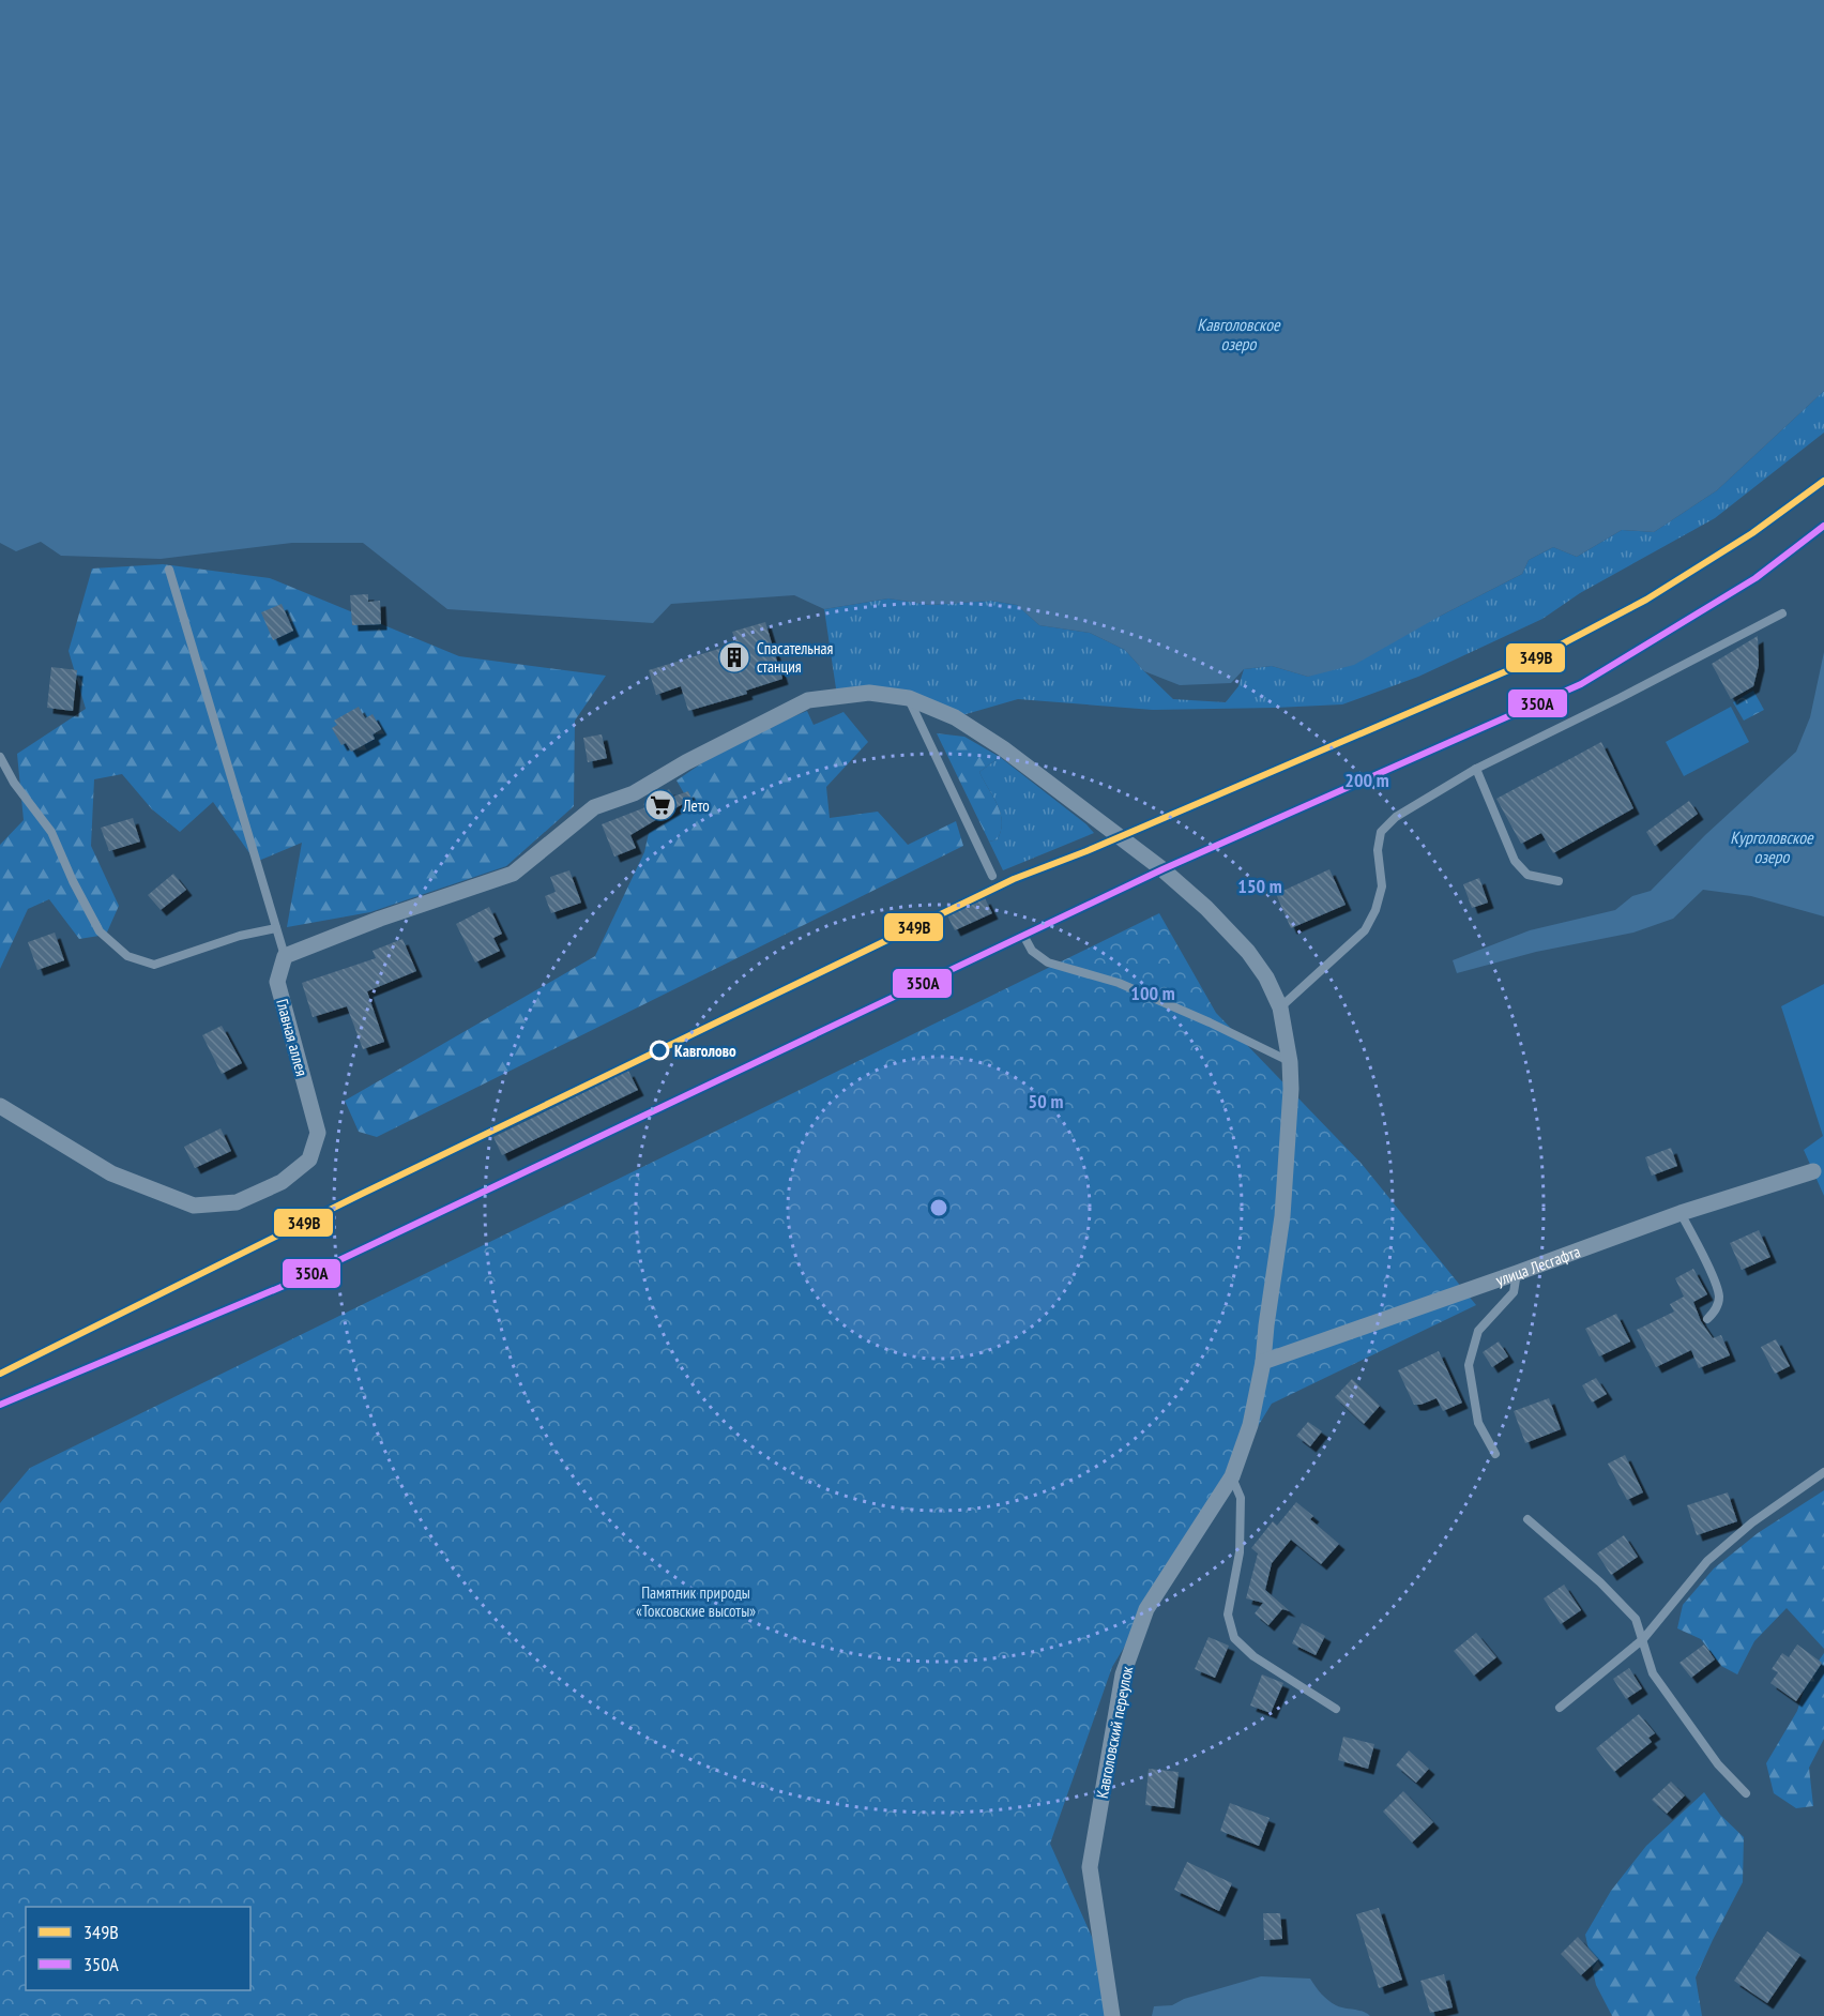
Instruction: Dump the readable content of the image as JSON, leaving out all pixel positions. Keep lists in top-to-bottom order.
{
  "streets": {
    "street": ["Главная аллея", "улица Лесгафта", "Кавголовский переулок"]
  },
  "crossings": [
    ["Главная аллея", "Кавголовский переулок"],
    ["улица Лесгафта", "Кавголовский переулок"]
  ],
  "water": ["Кавголовское озеро", "Курголовское озеро"],
  "parks": ["Памятник природы «Токсовские высоты»"],
  "places": {
    "building": ["Спасательная станция"],
    "supermarket": ["Лето"],
    "other": ["Кавголово"]
  },
  "lines": ["transit line 349В", "transit line 350А"],
  "legend": ["349В", "350А"],
  "rings": [
    "200 m",
    "150 m",
    "100 m",
    "50 m"
  ]
}
